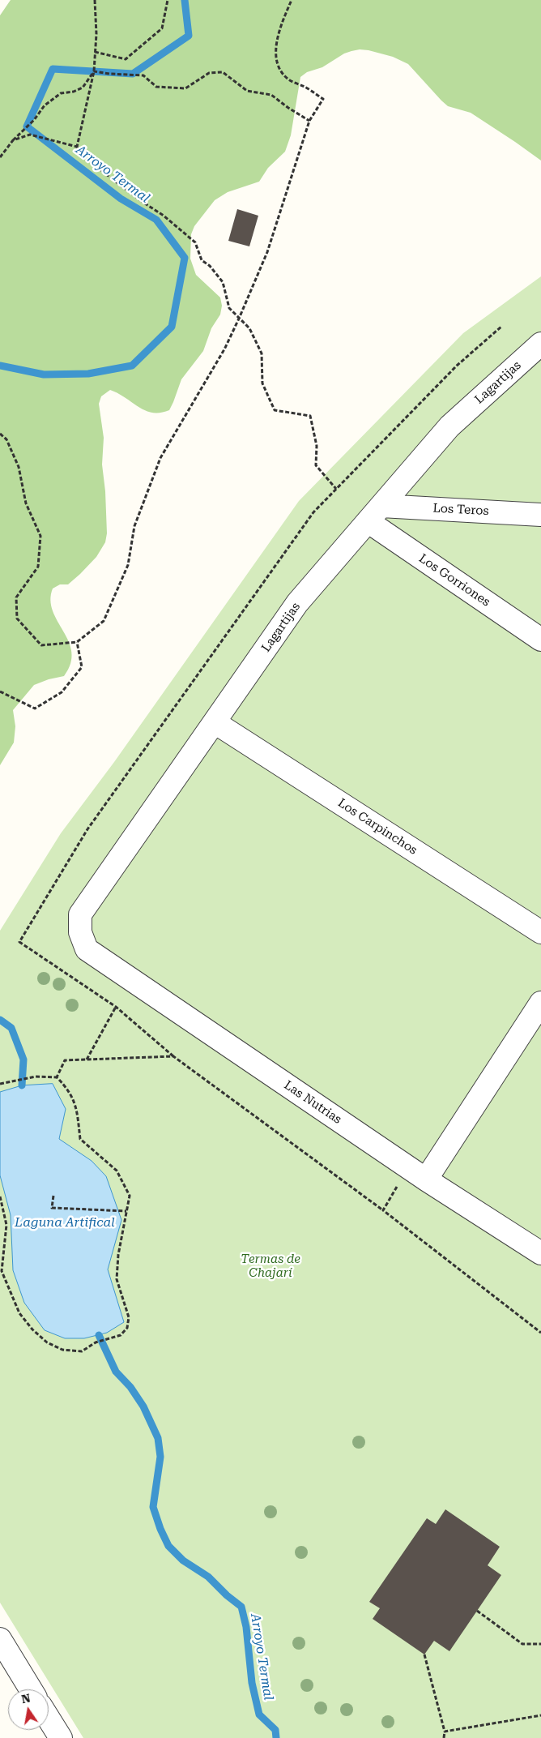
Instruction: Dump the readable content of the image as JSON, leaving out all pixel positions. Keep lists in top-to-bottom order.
{
  "streets": {
    "street": [
      "Lagartijas",
      "Los Teros",
      "Los Gorriones",
      "Los Carpinchos",
      "Las Nutrias"
    ]
  },
  "crossings": [
    ["Lagartijas", "Los Teros"],
    ["Lagartijas", "Los Gorriones"],
    ["Lagartijas", "Los Carpinchos"],
    ["Lagartijas", "Las Nutrias"],
    ["Los Teros", "Los Gorriones"]
  ],
  "water": ["Arroyo Termal", "Laguna Artifical"],
  "parks": ["Termas de Chajarí"],
  "north": "top"
}
